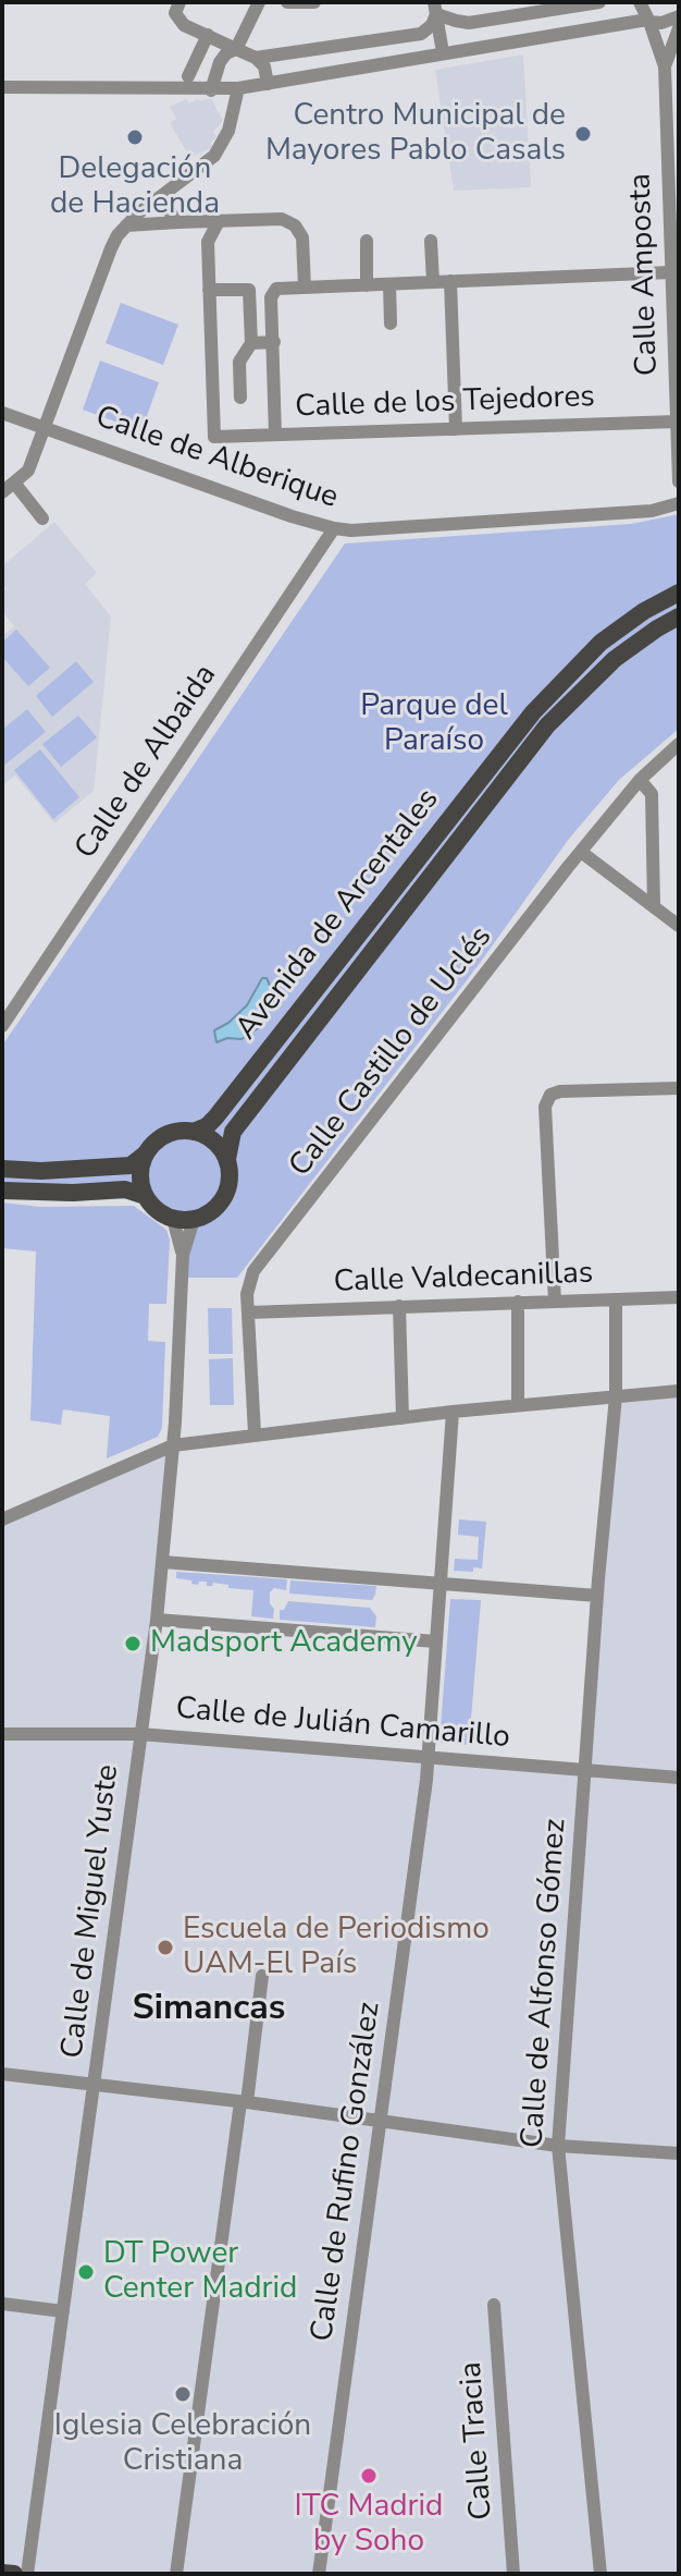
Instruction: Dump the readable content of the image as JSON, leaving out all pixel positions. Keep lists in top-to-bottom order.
{
  "streets": {
    "main road": ["Avenida de Arcentales"],
    "street": [
      "Calle Amposta",
      "Calle de los Tejedores",
      "Calle de Alberique",
      "Calle de Albaida",
      "Calle Castillo de Uclés",
      "Calle Valdecanillas",
      "Calle de Julián Camarillo",
      "Calle de Miguel Yuste",
      "Calle de Alfonso Gómez",
      "Calle de Rufino González",
      "Calle Tracia"
    ]
  },
  "crossings": [
    ["Calle Amposta", "Calle de los Tejedores"],
    ["Calle de Alberique", "Calle de Albaida"],
    ["Avenida de Arcentales", "Calle de Miguel Yuste"],
    ["Calle Castillo de Uclés", "Calle Valdecanillas"],
    ["Calle Valdecanillas", "Calle de Alfonso Gómez"],
    ["Calle de Julián Camarillo", "Calle de Miguel Yuste"],
    ["Calle de Julián Camarillo", "Calle de Alfonso Gómez"],
    ["Calle de Julián Camarillo", "Calle de Rufino González"]
  ],
  "districts": ["Simancas"],
  "parks": ["Parque del Paraíso"],
  "places": [
    "Centro Municipal de Mayores Pablo Casals",
    "Delegación de Hacienda",
    "Madsport Academy",
    "Escuela de Periodismo UAM-El País",
    "DT Power Center Madrid",
    "Iglesia Celebración Cristiana",
    "ITC Madrid by Soho"
  ]
}
